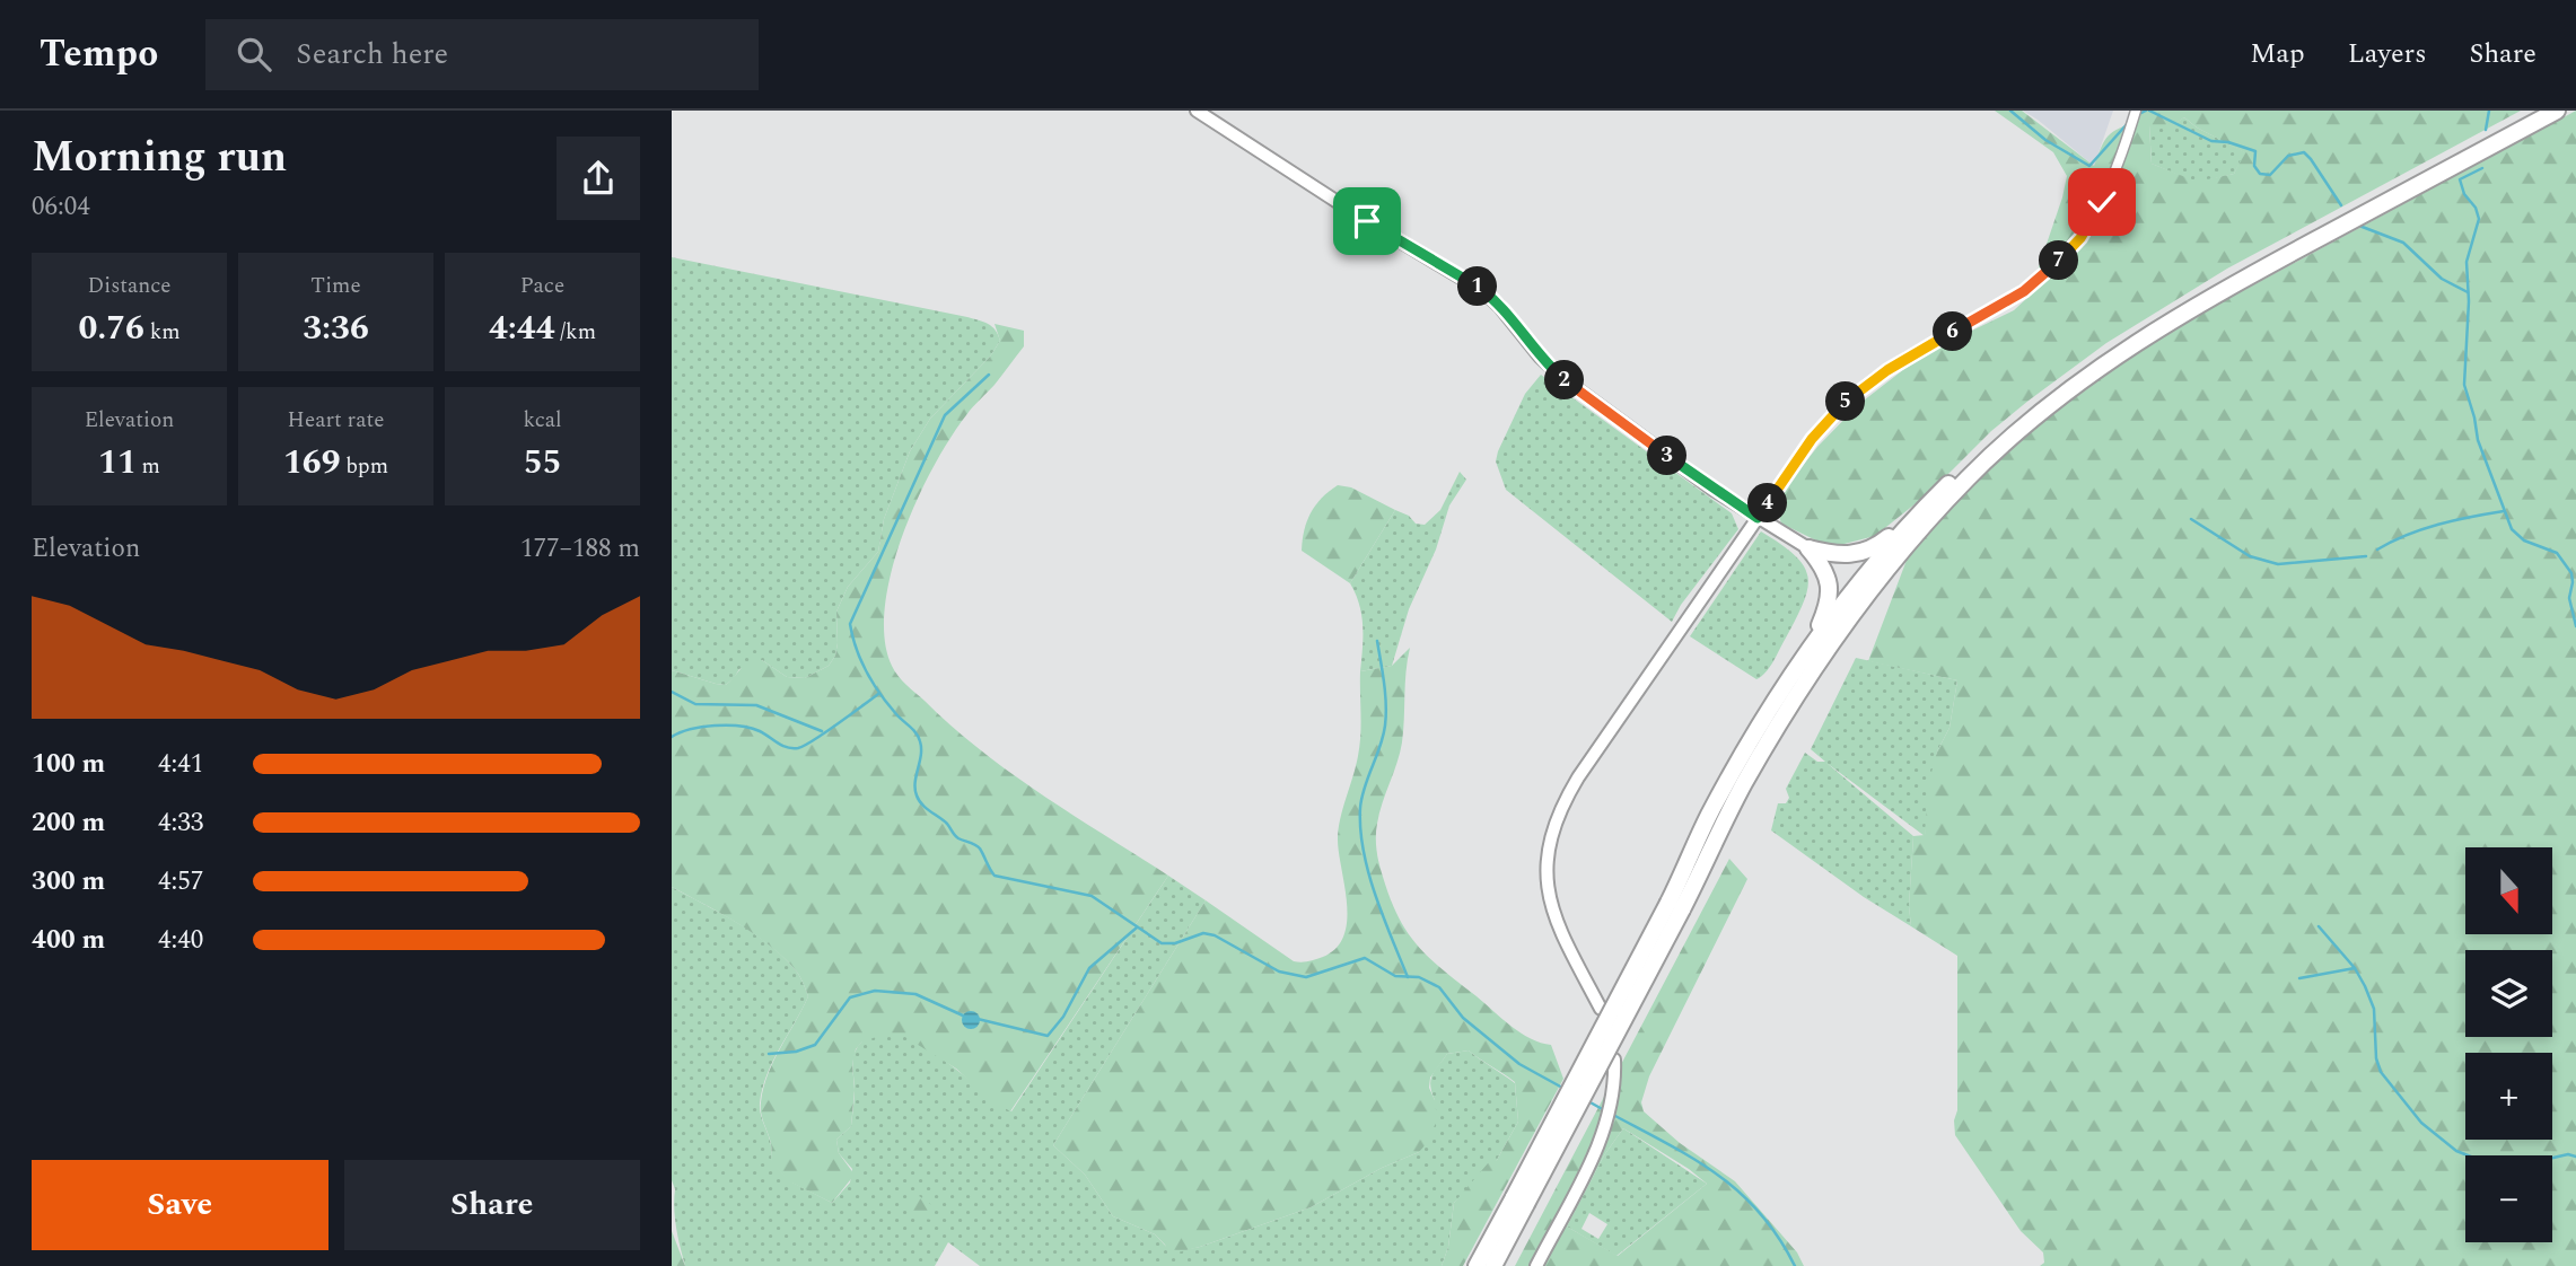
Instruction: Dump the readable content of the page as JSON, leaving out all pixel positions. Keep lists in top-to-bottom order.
{
  "north": "bottom",
  "page": {
    "header": "Tempo",
    "search": "Search here",
    "nav": ["Map", "Layers", "Share"],
    "heading": ["Morning run", "06:04"],
    "pins": [
      "7",
      "1",
      "6",
      "2",
      "5",
      "3",
      "4"
    ],
    "stats": [
      ["Distance", "0.76 km"],
      ["Time", "3:36"],
      ["Pace", "4:44 /km"],
      ["Elevation", "11 m"],
      ["Heart rate", "169 bpm"],
      ["kcal", "55"]
    ],
    "chart": ["Elevation", "177–188 m"],
    "list": [
      {
        "name": "100 m",
        "note": "4:41"
      },
      {
        "name": "200 m",
        "note": "4:33"
      },
      {
        "name": "300 m",
        "note": "4:57"
      },
      {
        "name": "400 m",
        "note": "4:40"
      }
    ],
    "map_buttons": ["+", "−"],
    "buttons": ["Save", "Share"]
  }
}
